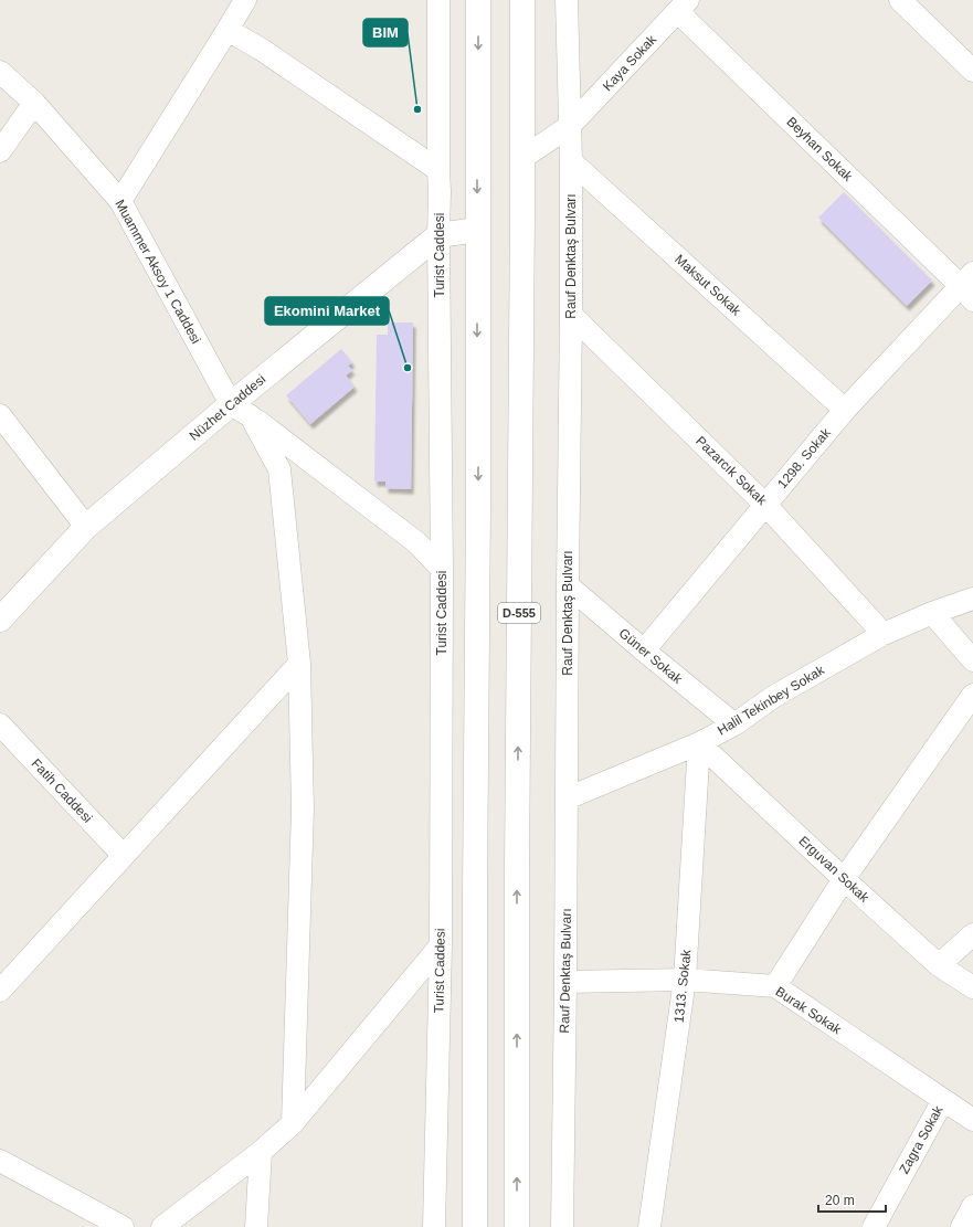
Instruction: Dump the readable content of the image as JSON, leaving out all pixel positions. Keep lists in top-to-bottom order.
{
  "streets": {
    "main road": ["Nüzhet Caddesi", "D-555"],
    "street": [
      "Kaya Sokak",
      "Beyhan Sokak",
      "Turist Caddesi",
      "Rauf Denktaş Bulvarı",
      "Muammer Aksoy 1 Caddesi",
      "Maksut Sokak",
      "1298. Sokak",
      "Pazarcık Sokak",
      "Güner Sokak",
      "Halil Tekinbey Sokak",
      "Fatih Caddesi",
      "Erguvan Sokak",
      "1313. Sokak",
      "Burak Sokak",
      "Zagra Sokak"
    ]
  },
  "crossings": [
    ["Kaya Sokak", "Beyhan Sokak"],
    ["Kaya Sokak", "Rauf Denktaş Bulvarı"],
    ["Kaya Sokak", "D-555"],
    ["Beyhan Sokak", "1298. Sokak"],
    ["Turist Caddesi", "Nüzhet Caddesi"],
    ["Rauf Denktaş Bulvarı", "Maksut Sokak"],
    ["Rauf Denktaş Bulvarı", "Pazarcık Sokak"],
    ["Rauf Denktaş Bulvarı", "Güner Sokak"],
    ["Rauf Denktaş Bulvarı", "Halil Tekinbey Sokak"],
    ["Rauf Denktaş Bulvarı", "Burak Sokak"],
    ["Muammer Aksoy 1 Caddesi", "Nüzhet Caddesi"],
    ["Maksut Sokak", "1298. Sokak"],
    ["1298. Sokak", "Pazarcık Sokak"],
    ["1298. Sokak", "Güner Sokak"],
    ["Pazarcık Sokak", "Halil Tekinbey Sokak"],
    ["Güner Sokak", "Halil Tekinbey Sokak"],
    ["Halil Tekinbey Sokak", "Erguvan Sokak"],
    ["Halil Tekinbey Sokak", "1313. Sokak"],
    ["Erguvan Sokak", "1313. Sokak"],
    ["1313. Sokak", "Burak Sokak"],
    ["Burak Sokak", "Zagra Sokak"]
  ],
  "places": ["BIM", "Ekomini Market"],
  "scale_bar": "20 m"
}
